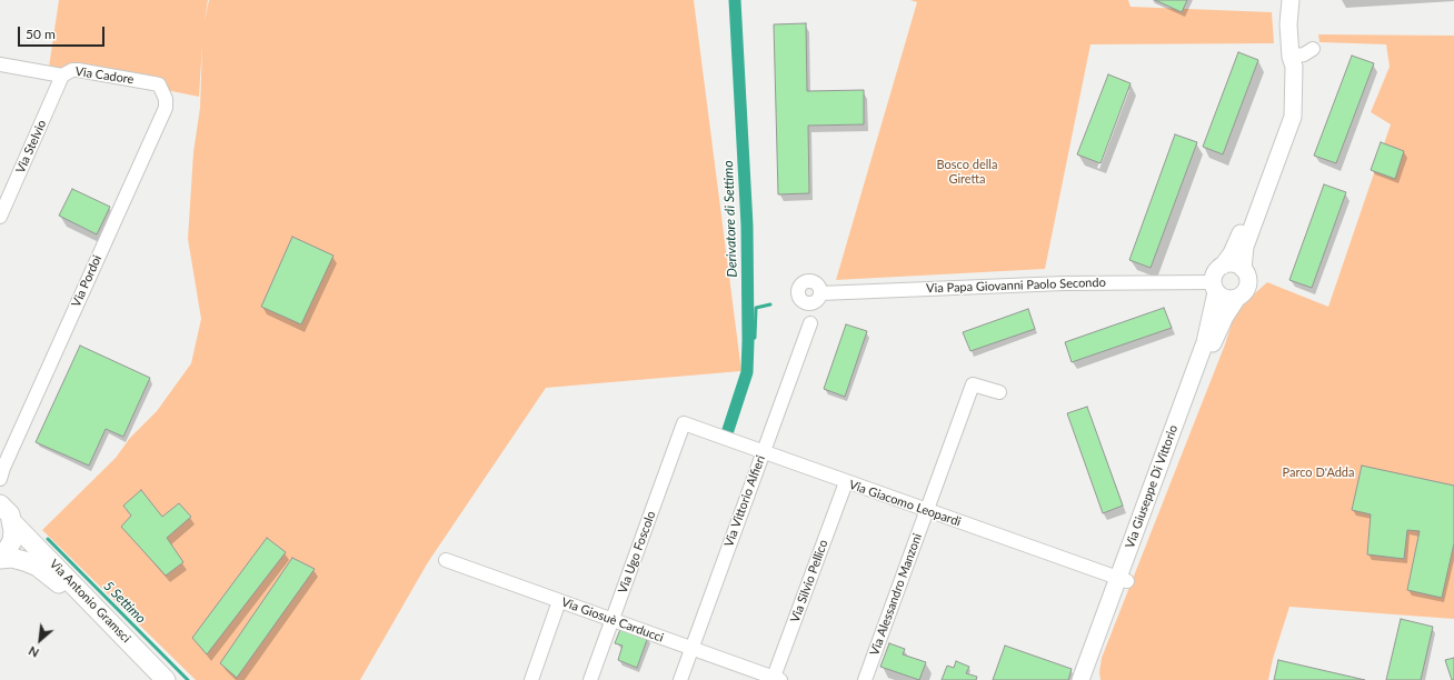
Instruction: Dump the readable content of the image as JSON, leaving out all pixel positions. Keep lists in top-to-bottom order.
{
  "streets": {
    "main road": ["Via Antonio Gramsci"],
    "street": [
      "Via Cadore",
      "Via Stelvio",
      "Via Pordoi",
      "Via Papa Giovanni Paolo Secondo",
      "Via Giuseppe Di Vittorio",
      "Via Vittorio Alfieri",
      "Via Giacomo Leopardi",
      "Via Ugo Foscolo",
      "Via Silvio Pellico",
      "Via Alessandro Manzoni",
      "Via Giosuè Carducci"
    ]
  },
  "crossings": [
    ["Via Cadore", "Via Stelvio"],
    ["Via Cadore", "Via Pordoi"],
    ["Via Papa Giovanni Paolo Secondo", "Via Giuseppe Di Vittorio"],
    ["Via Giuseppe Di Vittorio", "Via Giacomo Leopardi"],
    ["Via Vittorio Alfieri", "Via Giacomo Leopardi"],
    ["Via Vittorio Alfieri", "Via Giosuè Carducci"],
    ["Via Giacomo Leopardi", "Via Ugo Foscolo"],
    ["Via Giacomo Leopardi", "Via Silvio Pellico"],
    ["Via Giacomo Leopardi", "Via Alessandro Manzoni"],
    ["Via Ugo Foscolo", "Via Giosuè Carducci"],
    ["Via Silvio Pellico", "Via Giosuè Carducci"]
  ],
  "water": ["Derivatore di Settimo", "5 Settimo"],
  "parks": ["Bosco della Giretta", "Parco D'Adda"],
  "scale_bar": "50 m",
  "north": "bottom left"
}
